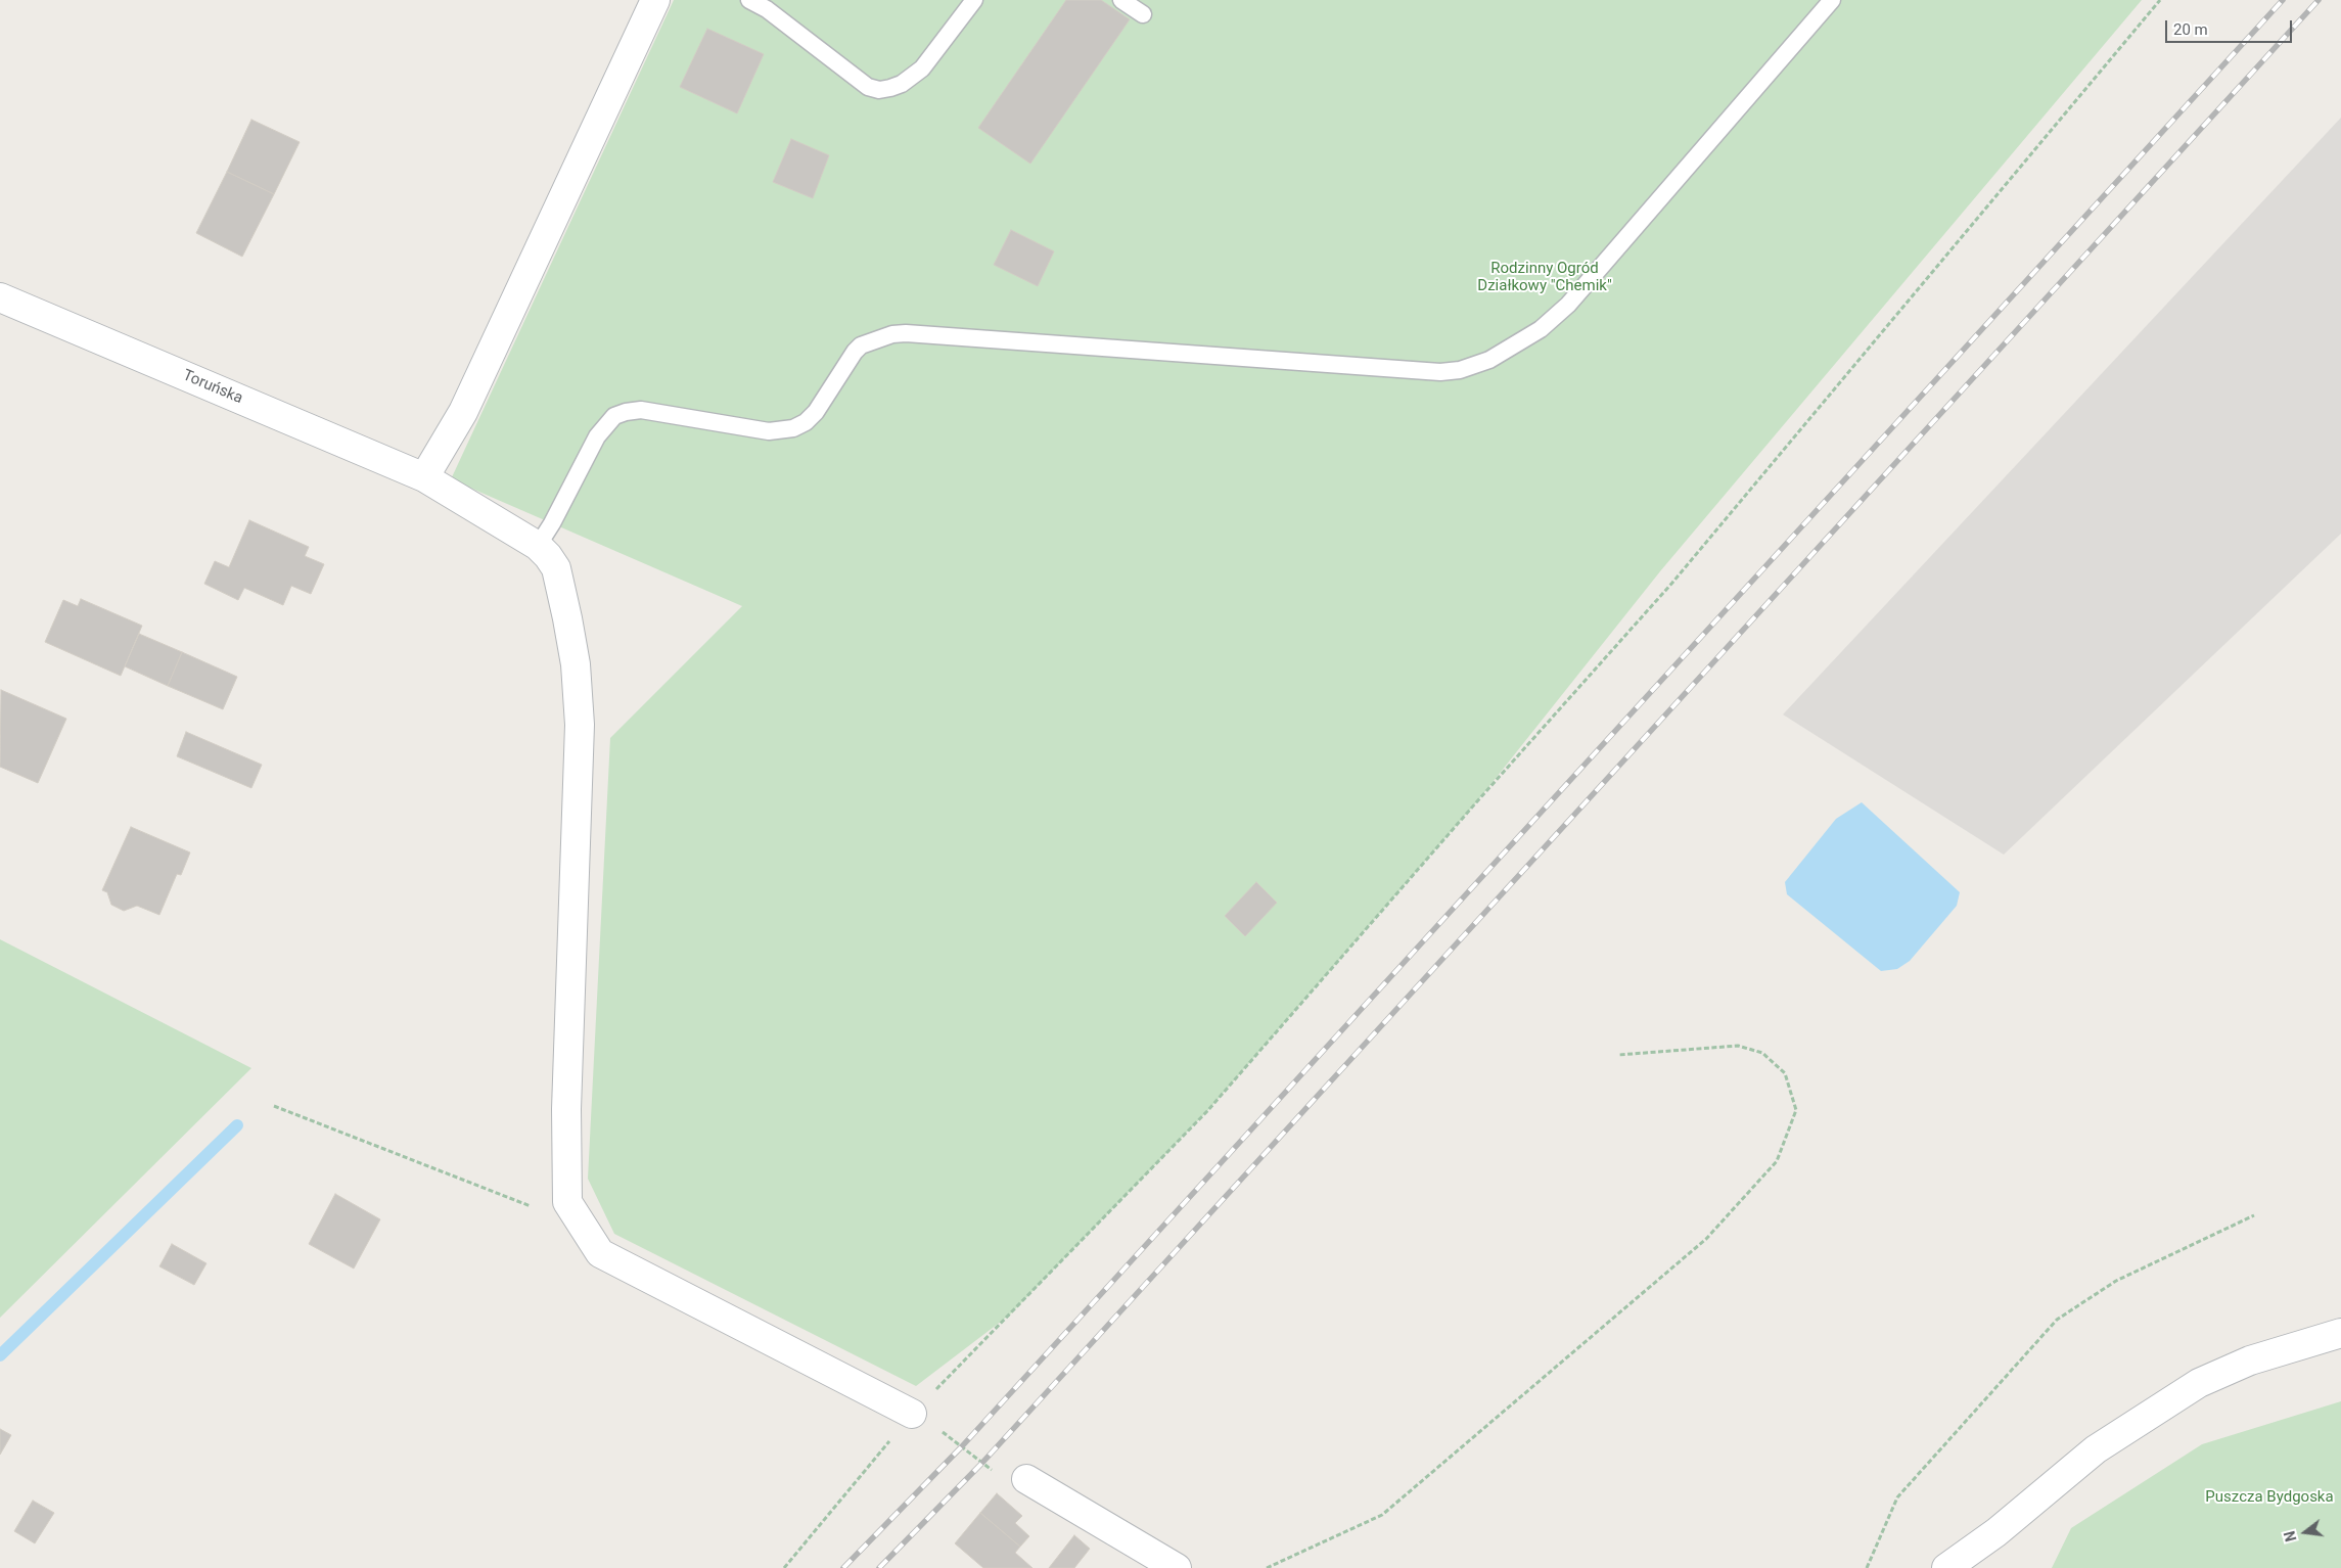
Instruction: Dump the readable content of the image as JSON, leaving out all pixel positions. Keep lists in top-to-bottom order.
{
  "streets": {
    "street": ["Toruńska"]
  },
  "parks": ["Rodzinny Ogród Działkowy \"Chemik\"", "Puszcza Bydgoska"],
  "scale_bar": "20 m",
  "north": "left"
}
